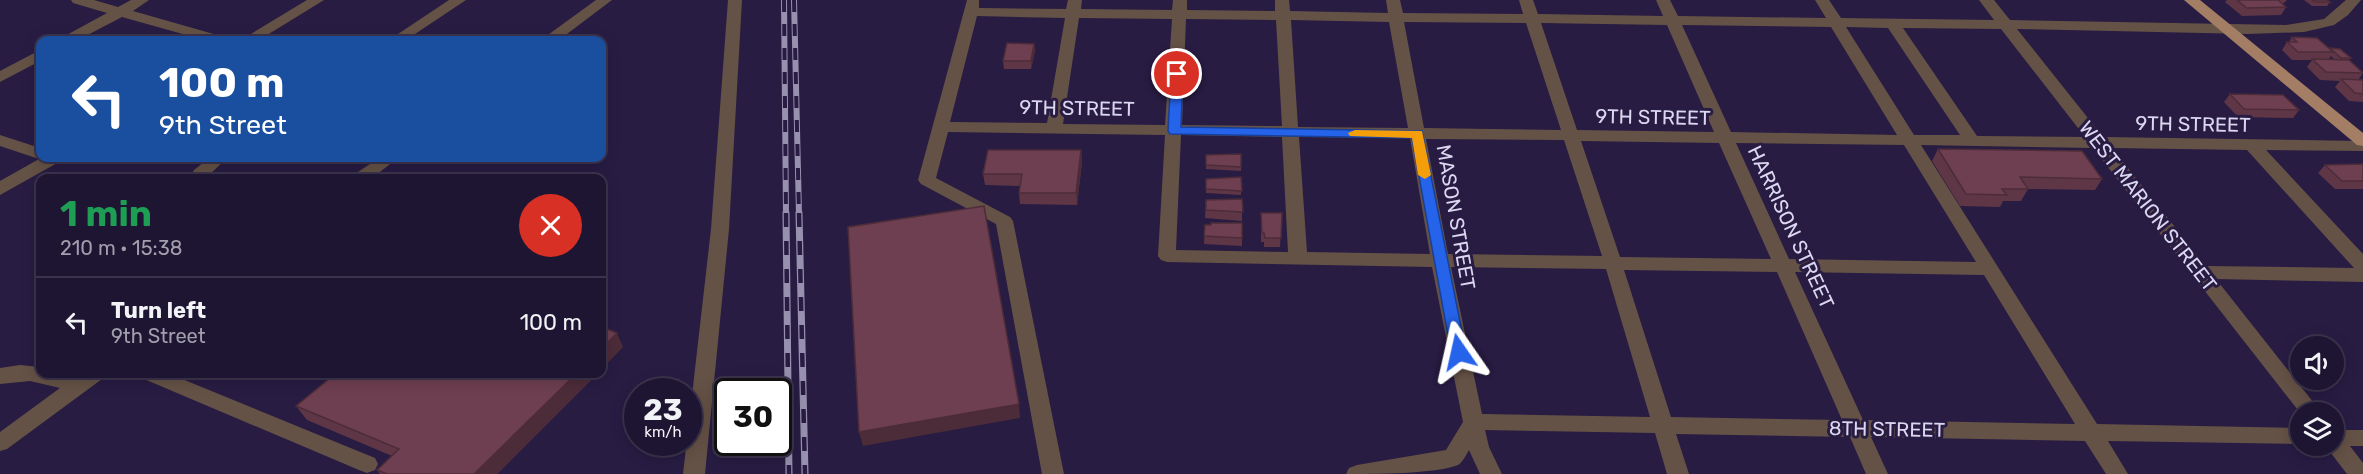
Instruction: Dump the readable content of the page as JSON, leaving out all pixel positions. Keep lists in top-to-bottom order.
{
  "streets": {
    "street": [
      "9TH STREET",
      "WEST MARION STREET",
      "MASON STREET",
      "HARRISON STREET",
      "8TH STREET"
    ]
  },
  "crossings": [
    ["9TH STREET", "WEST MARION STREET"],
    ["9TH STREET", "MASON STREET"],
    ["9TH STREET", "HARRISON STREET"],
    ["MASON STREET", "8TH STREET"],
    ["HARRISON STREET", "8TH STREET"]
  ],
  "page": {
    "turn": ["100 m", "9th Street"],
    "heading": ["1 min", "210 m · 15:38"],
    "list": [
      {
        "name": "Turn left",
        "note": "9th Street",
        "value": "100 m"
      }
    ],
    "speed": "23 km/h",
    "limit": "30"
  }
}
